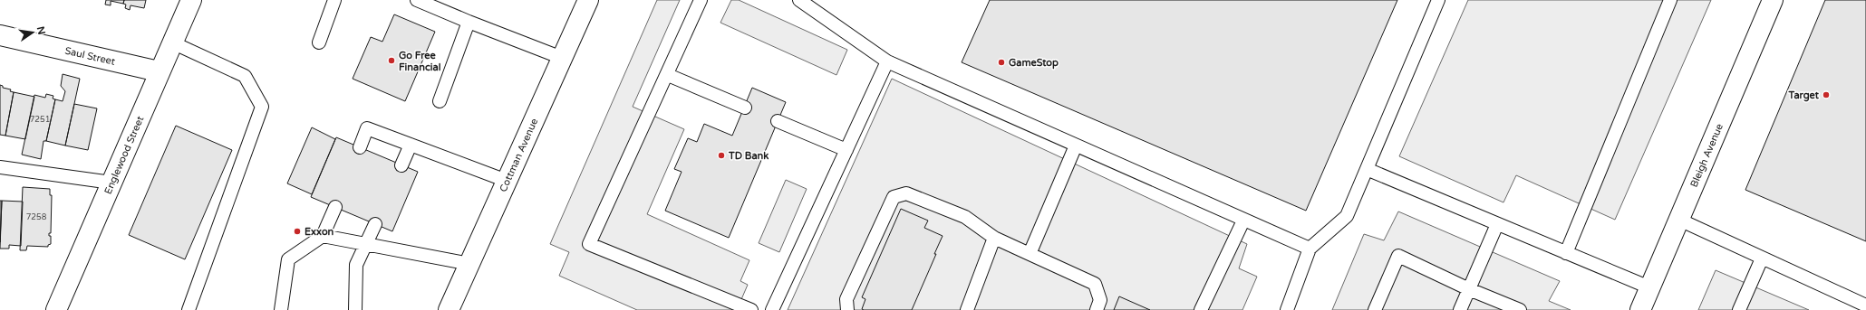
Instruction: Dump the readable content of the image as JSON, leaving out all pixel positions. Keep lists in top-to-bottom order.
{
  "streets": {
    "street": [
      "Saul Street",
      "Englewood Street",
      "Cottman Avenue",
      "Bleigh Avenue"
    ]
  },
  "crossings": [
    ["Saul Street", "Englewood Street"]
  ],
  "places": [
    "Go Free Financial",
    "GameStop",
    "Target",
    "TD Bank",
    "Exxon"
  ],
  "house_numbers": ["7251", "7258"],
  "north": "right"
}
